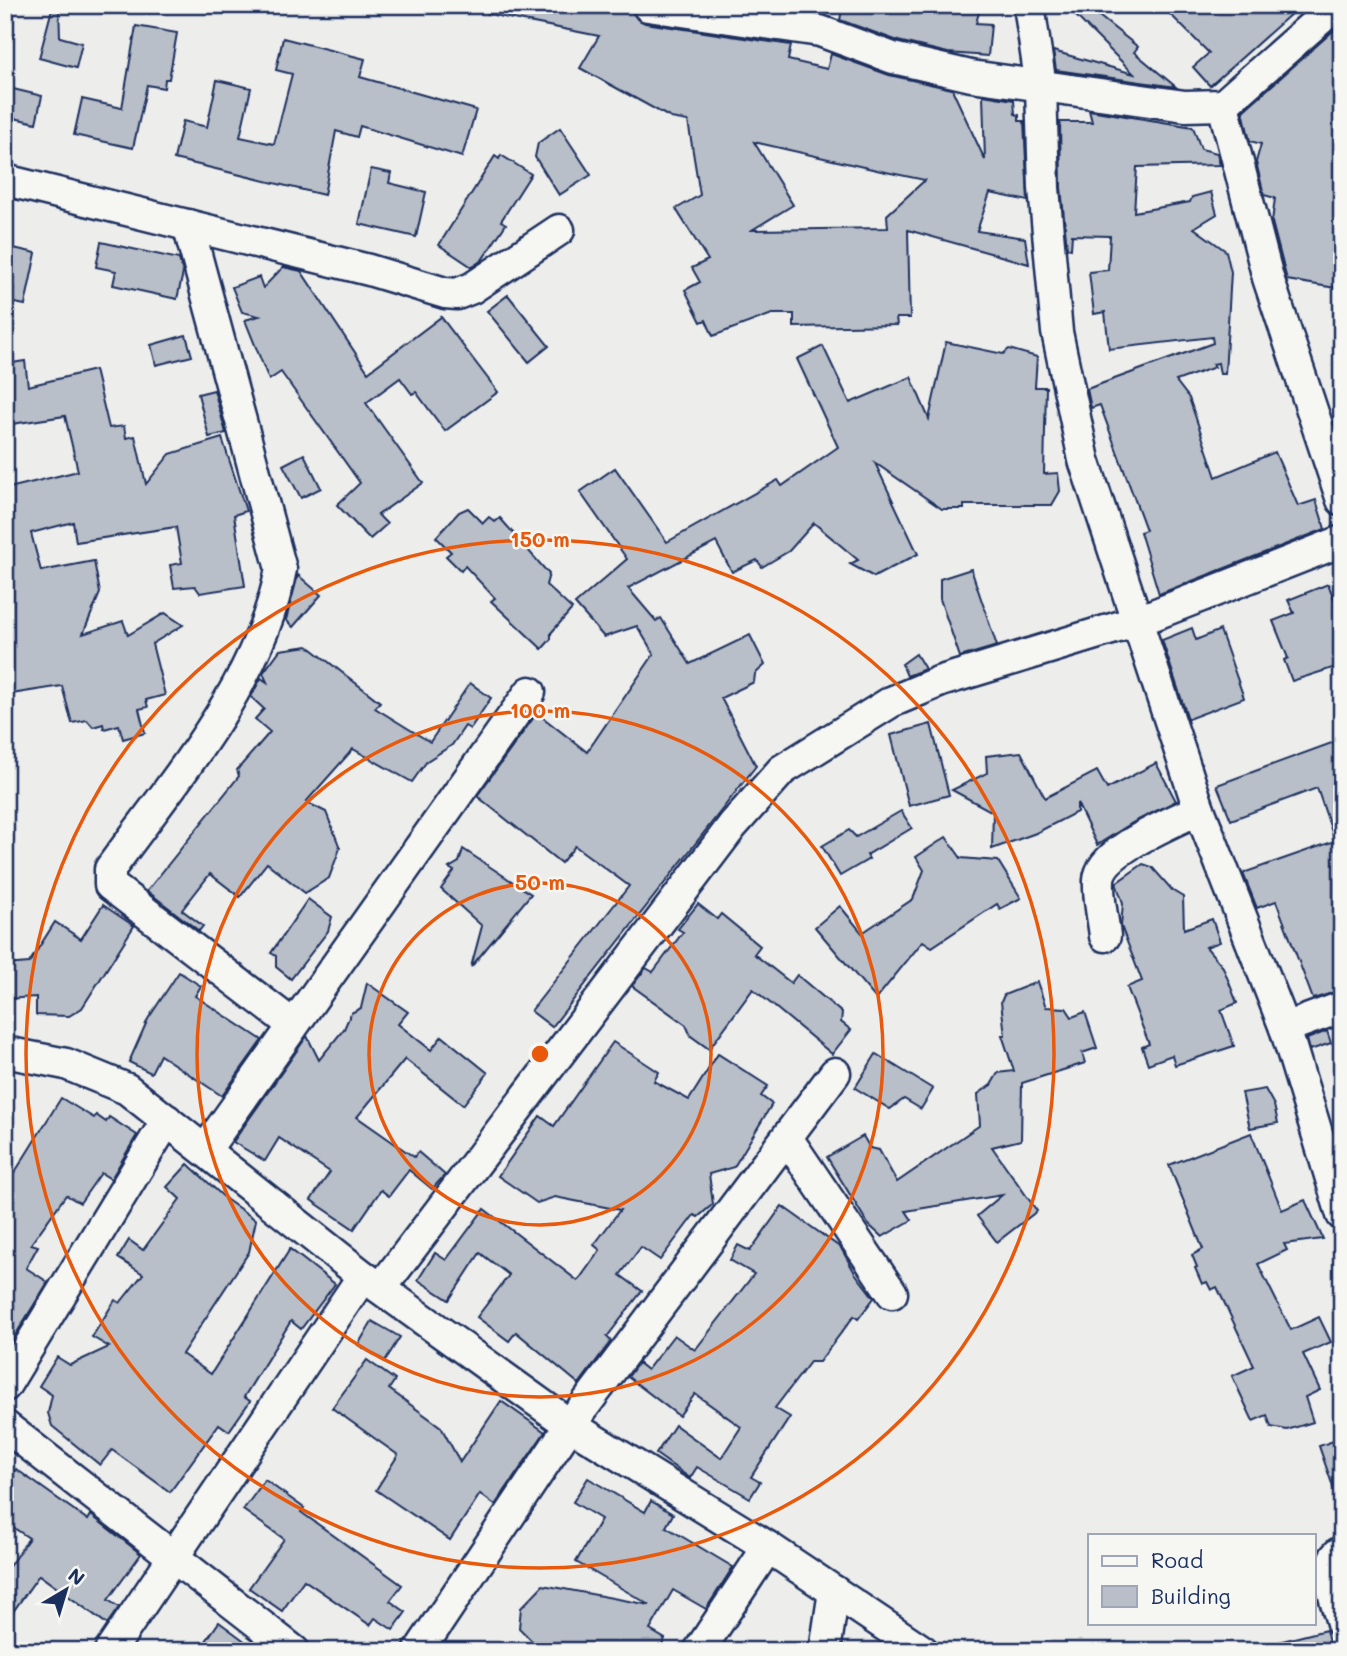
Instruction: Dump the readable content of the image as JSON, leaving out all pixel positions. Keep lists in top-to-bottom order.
{
  "legend": ["Road", "Building"],
  "north": "top right",
  "rings": ["150 m", "100 m", "50 m"]
}
